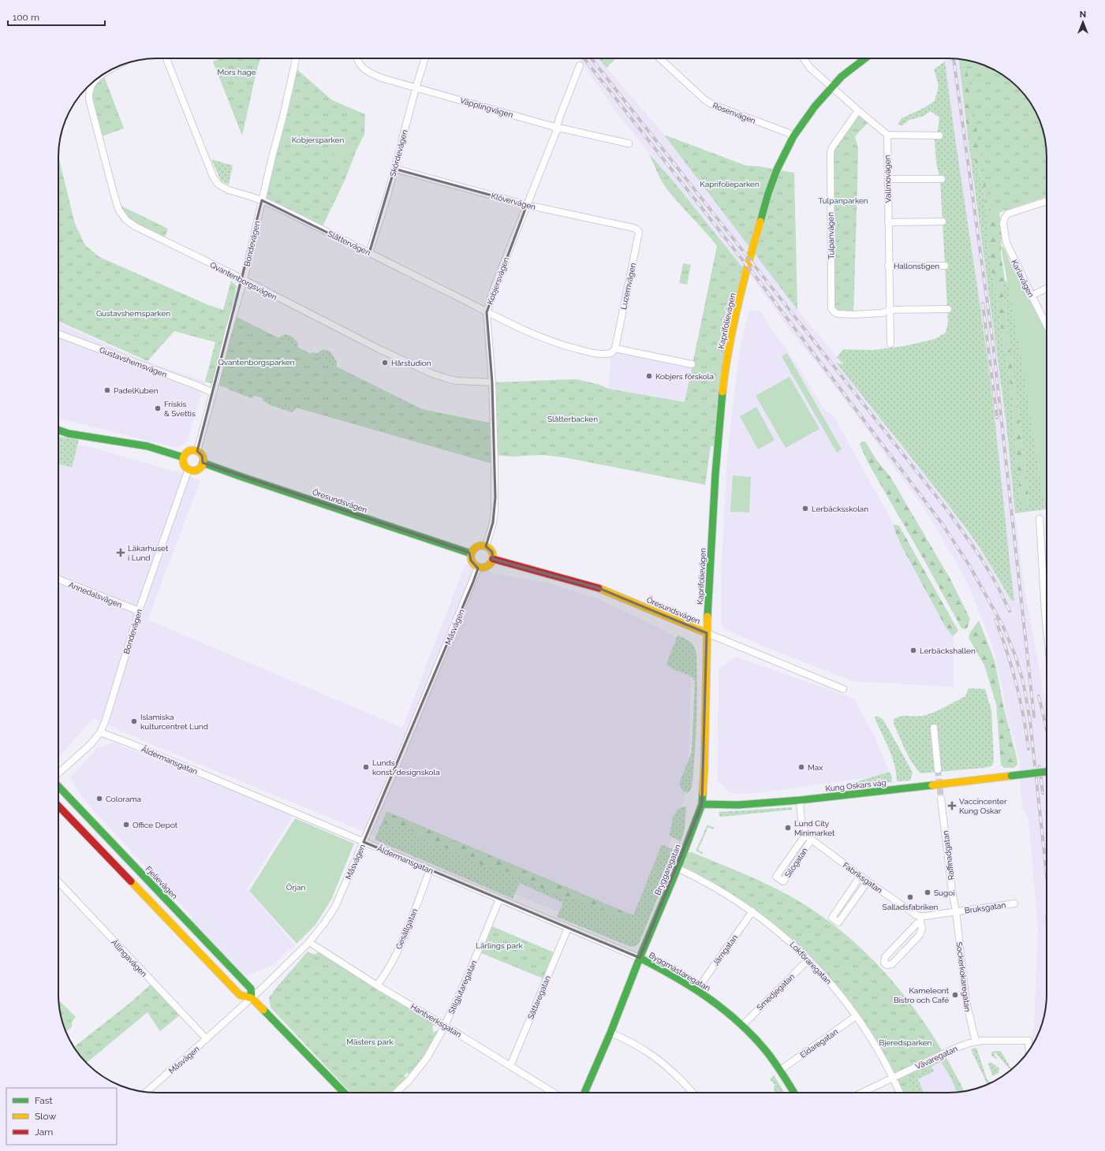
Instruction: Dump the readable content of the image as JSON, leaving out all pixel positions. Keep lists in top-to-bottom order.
{
  "streets": {
    "main road": [
      "Kaprifolievägen",
      "Öresundsvägen",
      "Kung Oskars väg",
      "Bryggaregatan",
      "Fjelievägen",
      "Byggmästaregatan"
    ],
    "street": [
      "Väpplingvägen",
      "Rosenvägen",
      "Skördevägen",
      "Vallmovägen",
      "Klövervägen",
      "Tulpanvägen",
      "Slåttervägen",
      "Bondevägen",
      "Hallonstigen",
      "Karlavägen",
      "Qvantenborgsvägen",
      "Kobjersvägen",
      "Luzernvägen",
      "Gustavshemsvägen",
      "Annedalsvägen",
      "Måsvägen",
      "Åldermansgatan",
      "Raffinadgatan",
      "Silogatan",
      "Fabriksgatan",
      "Bruksgatan",
      "Gesällgatan",
      "Järngatan",
      "Ällingavägen",
      "Lokföraregatan",
      "Sockerkokaregatan",
      "Stilgjutaregatan",
      "Smedjegatan",
      "Sättaregatan",
      "Hantverksgatan",
      "Eldaregatan",
      "Vävaregatan"
    ]
  },
  "crossings": [
    ["Väpplingvägen", "Skördevägen"],
    ["Väpplingvägen", "Kobjersvägen"],
    ["Rosenvägen", "Kaprifolievägen"],
    ["Skördevägen", "Klövervägen"],
    ["Skördevägen", "Slåttervägen"],
    ["Vallmovägen", "Tulpanvägen"],
    ["Vallmovägen", "Hallonstigen"],
    ["Klövervägen", "Kobjersvägen"],
    ["Klövervägen", "Luzernvägen"],
    ["Slåttervägen", "Bondevägen"],
    ["Slåttervägen", "Kobjersvägen"],
    ["Slåttervägen", "Luzernvägen"],
    ["Bondevägen", "Qvantenborgsvägen"],
    ["Bondevägen", "Gustavshemsvägen"],
    ["Bondevägen", "Öresundsvägen"],
    ["Bondevägen", "Annedalsvägen"],
    ["Bondevägen", "Åldermansgatan"],
    ["Qvantenborgsvägen", "Kobjersvägen"],
    ["Kobjersvägen", "Öresundsvägen"],
    ["Kobjersvägen", "Måsvägen"],
    ["Kaprifolievägen", "Öresundsvägen"],
    ["Kaprifolievägen", "Bryggaregatan"],
    ["Öresundsvägen", "Måsvägen"],
    ["Öresundsvägen", "Bryggaregatan"],
    ["Måsvägen", "Åldermansgatan"],
    ["Måsvägen", "Fjelievägen"],
    ["Måsvägen", "Ällingavägen"],
    ["Måsvägen", "Hantverksgatan"],
    ["Åldermansgatan", "Bryggaregatan"],
    ["Åldermansgatan", "Gesällgatan"],
    ["Åldermansgatan", "Byggmästaregatan"],
    ["Åldermansgatan", "Stilgjutaregatan"],
    ["Åldermansgatan", "Sättaregatan"],
    ["Kung Oskars väg", "Bryggaregatan"],
    ["Kung Oskars väg", "Fabriksgatan"],
    ["Raffinadgatan", "Bruksgatan"],
    ["Raffinadgatan", "Sockerkokaregatan"],
    ["Silogatan", "Fabriksgatan"],
    ["Bryggaregatan", "Lokföraregatan"],
    ["Bryggaregatan", "Byggmästaregatan"],
    ["Bruksgatan", "Sockerkokaregatan"],
    ["Gesällgatan", "Hantverksgatan"],
    ["Järngatan", "Lokföraregatan"],
    ["Järngatan", "Byggmästaregatan"],
    ["Lokföraregatan", "Smedjegatan"],
    ["Lokföraregatan", "Eldaregatan"],
    ["Lokföraregatan", "Vävaregatan"],
    ["Byggmästaregatan", "Smedjegatan"],
    ["Byggmästaregatan", "Eldaregatan"],
    ["Sockerkokaregatan", "Vävaregatan"],
    ["Stilgjutaregatan", "Hantverksgatan"],
    ["Sättaregatan", "Hantverksgatan"]
  ],
  "parks": [
    "Mors hage",
    "Kobjersparken",
    "Kaprifolieparken",
    "Tulpanparken",
    "Gustavshemsparken",
    "Qvantenborgsparken",
    "Slåtterbacken",
    "Örjan",
    "Lärlings park",
    "Mästers park",
    "Bjeredsparken"
  ],
  "places": {
    "other": [
      "Hårstudion",
      "Kobjers förskola",
      "PadelKuben",
      "Friskis & Svettis",
      "Lerbäcksskolan",
      "Lerbäckshallen",
      "Islamiska kulturcentret Lund",
      "Lunds konst/designskola",
      "Max",
      "Colorama",
      "Office Depot",
      "Lund City Minimarket",
      "Sugoi",
      "Salladsfabriken",
      "Kameleont Bistro och Café"
    ],
    "health": ["Läkarhuset i Lund", "Vaccincenter Kung Oskar"]
  },
  "legend": ["Fast", "Slow", "Jam"],
  "scale_bar": "100 m",
  "north": "top"
}
